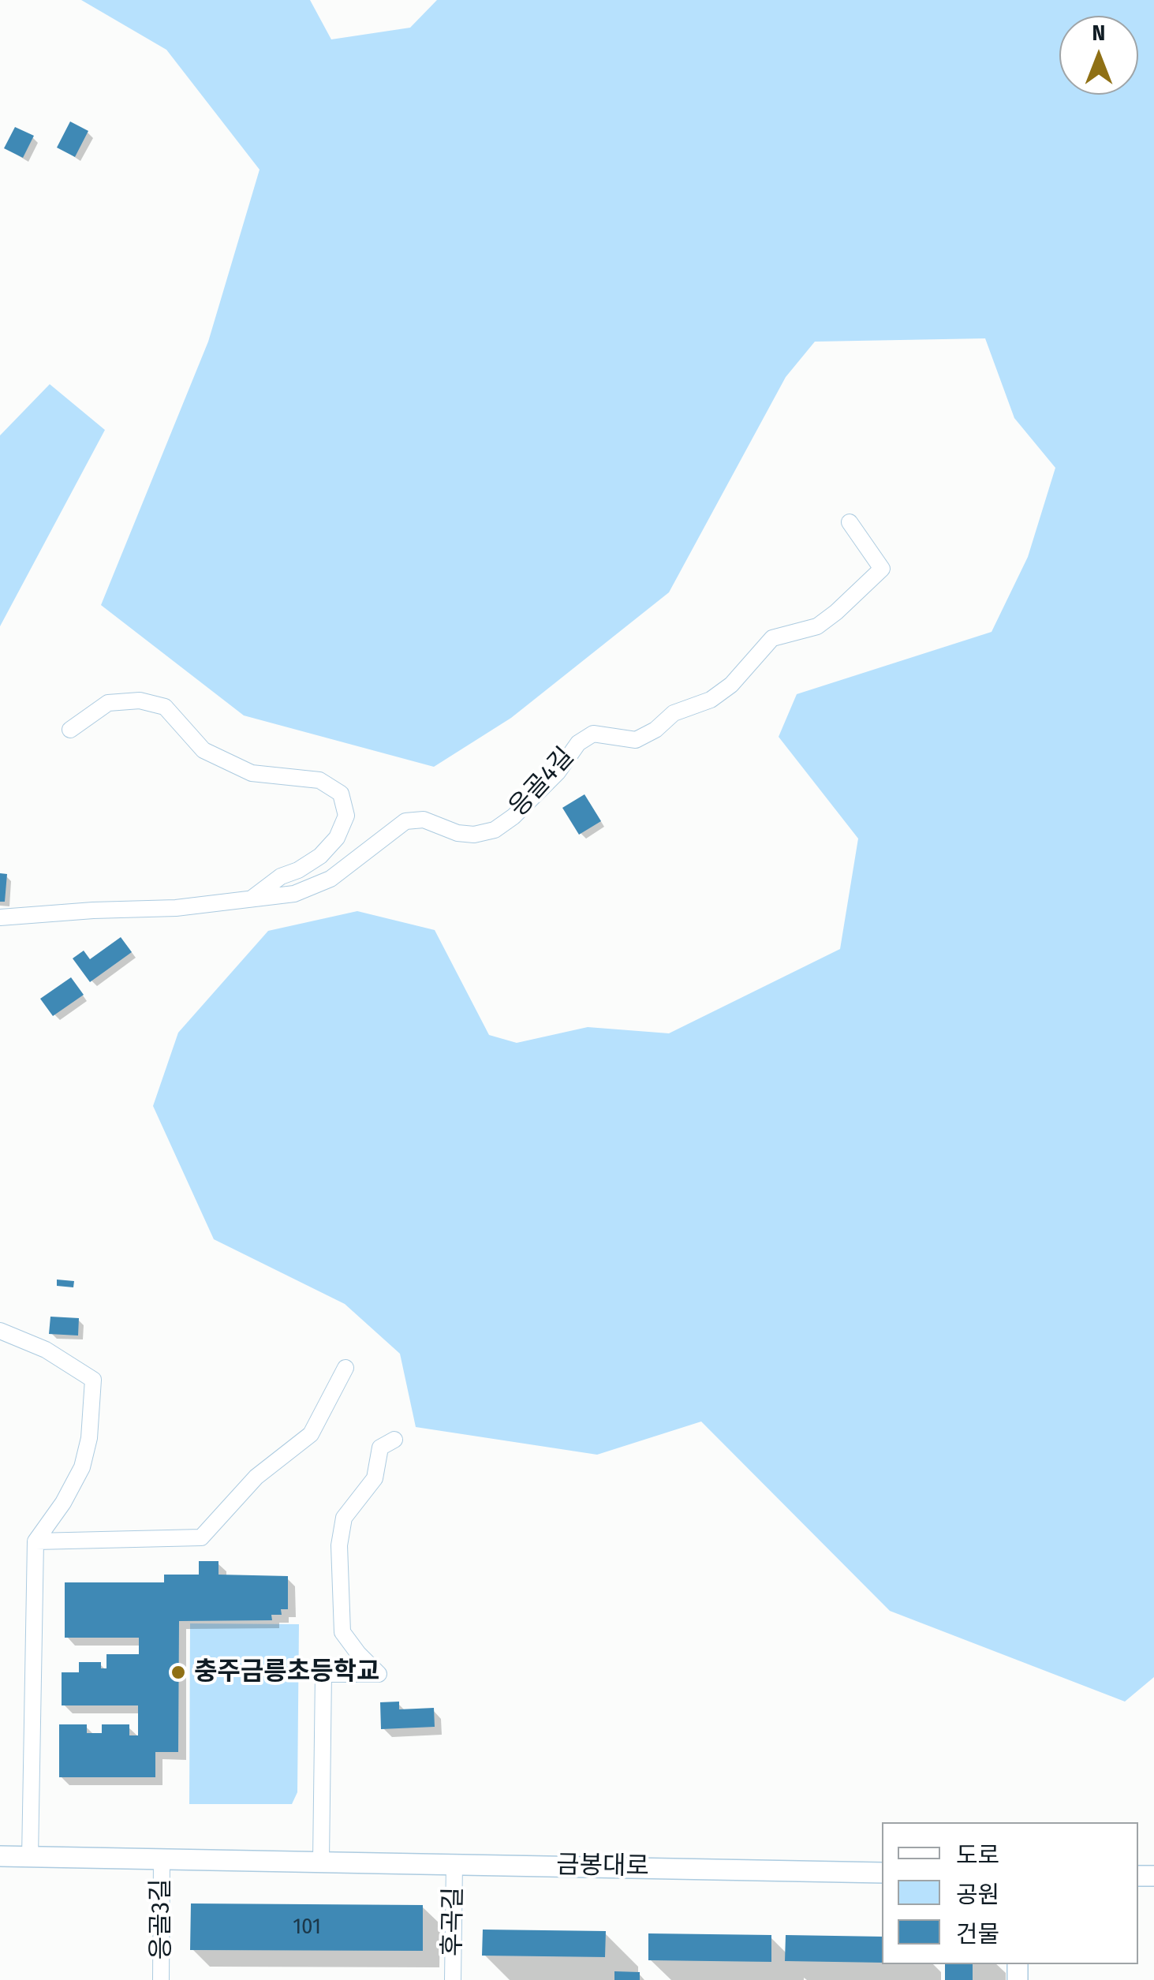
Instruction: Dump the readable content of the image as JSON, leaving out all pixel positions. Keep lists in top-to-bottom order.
{
  "streets": {
    "street": [
      "응골4길",
      "금봉대로",
      "응골3길",
      "후곡길"
    ]
  },
  "crossings": [
    ["금봉대로", "응골3길"],
    ["금봉대로", "후곡길"]
  ],
  "places": ["충주금릉초등학교"],
  "house_numbers": ["101"],
  "legend": ["도로", "공원", "건물"],
  "north": "top"
}
